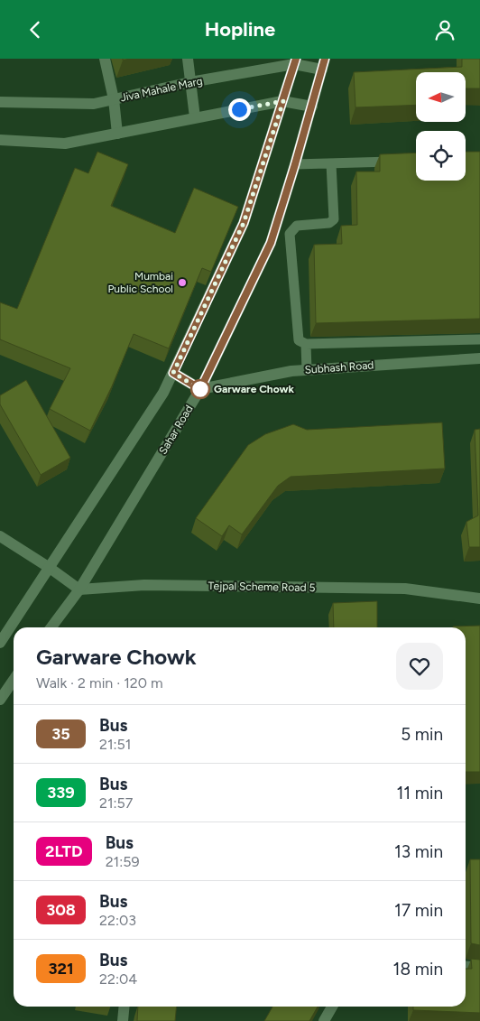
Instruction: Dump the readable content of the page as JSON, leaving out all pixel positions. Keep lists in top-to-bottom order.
{
  "streets": {
    "street": [
      "Jiva Mahale Marg",
      "Subhash Road",
      "Sahar Road",
      "Tejpal Scheme Road 5"
    ]
  },
  "crossings": [
    ["Jiva Mahale Marg", "Sahar Road"],
    ["Subhash Road", "Sahar Road"],
    ["Sahar Road", "Tejpal Scheme Road 5"]
  ],
  "places": ["Mumbai Public School", "Garware Chowk"],
  "lines": ["bus line 35"],
  "north": "left",
  "page": {
    "header": "Hopline",
    "heading": ["Garware Chowk", "Walk · 2 min · 120 m"],
    "list": [
      {
        "mark": "35",
        "name": "Bus",
        "note": "21:51",
        "value": "5 min"
      },
      {
        "mark": "339",
        "name": "Bus",
        "note": "21:57",
        "value": "11 min"
      },
      {
        "mark": "2LTD",
        "name": "Bus",
        "note": "21:59",
        "value": "13 min"
      },
      {
        "mark": "308",
        "name": "Bus",
        "note": "22:03",
        "value": "17 min"
      },
      {
        "mark": "321",
        "name": "Bus",
        "note": "22:04",
        "value": "18 min"
      }
    ]
  }
}
